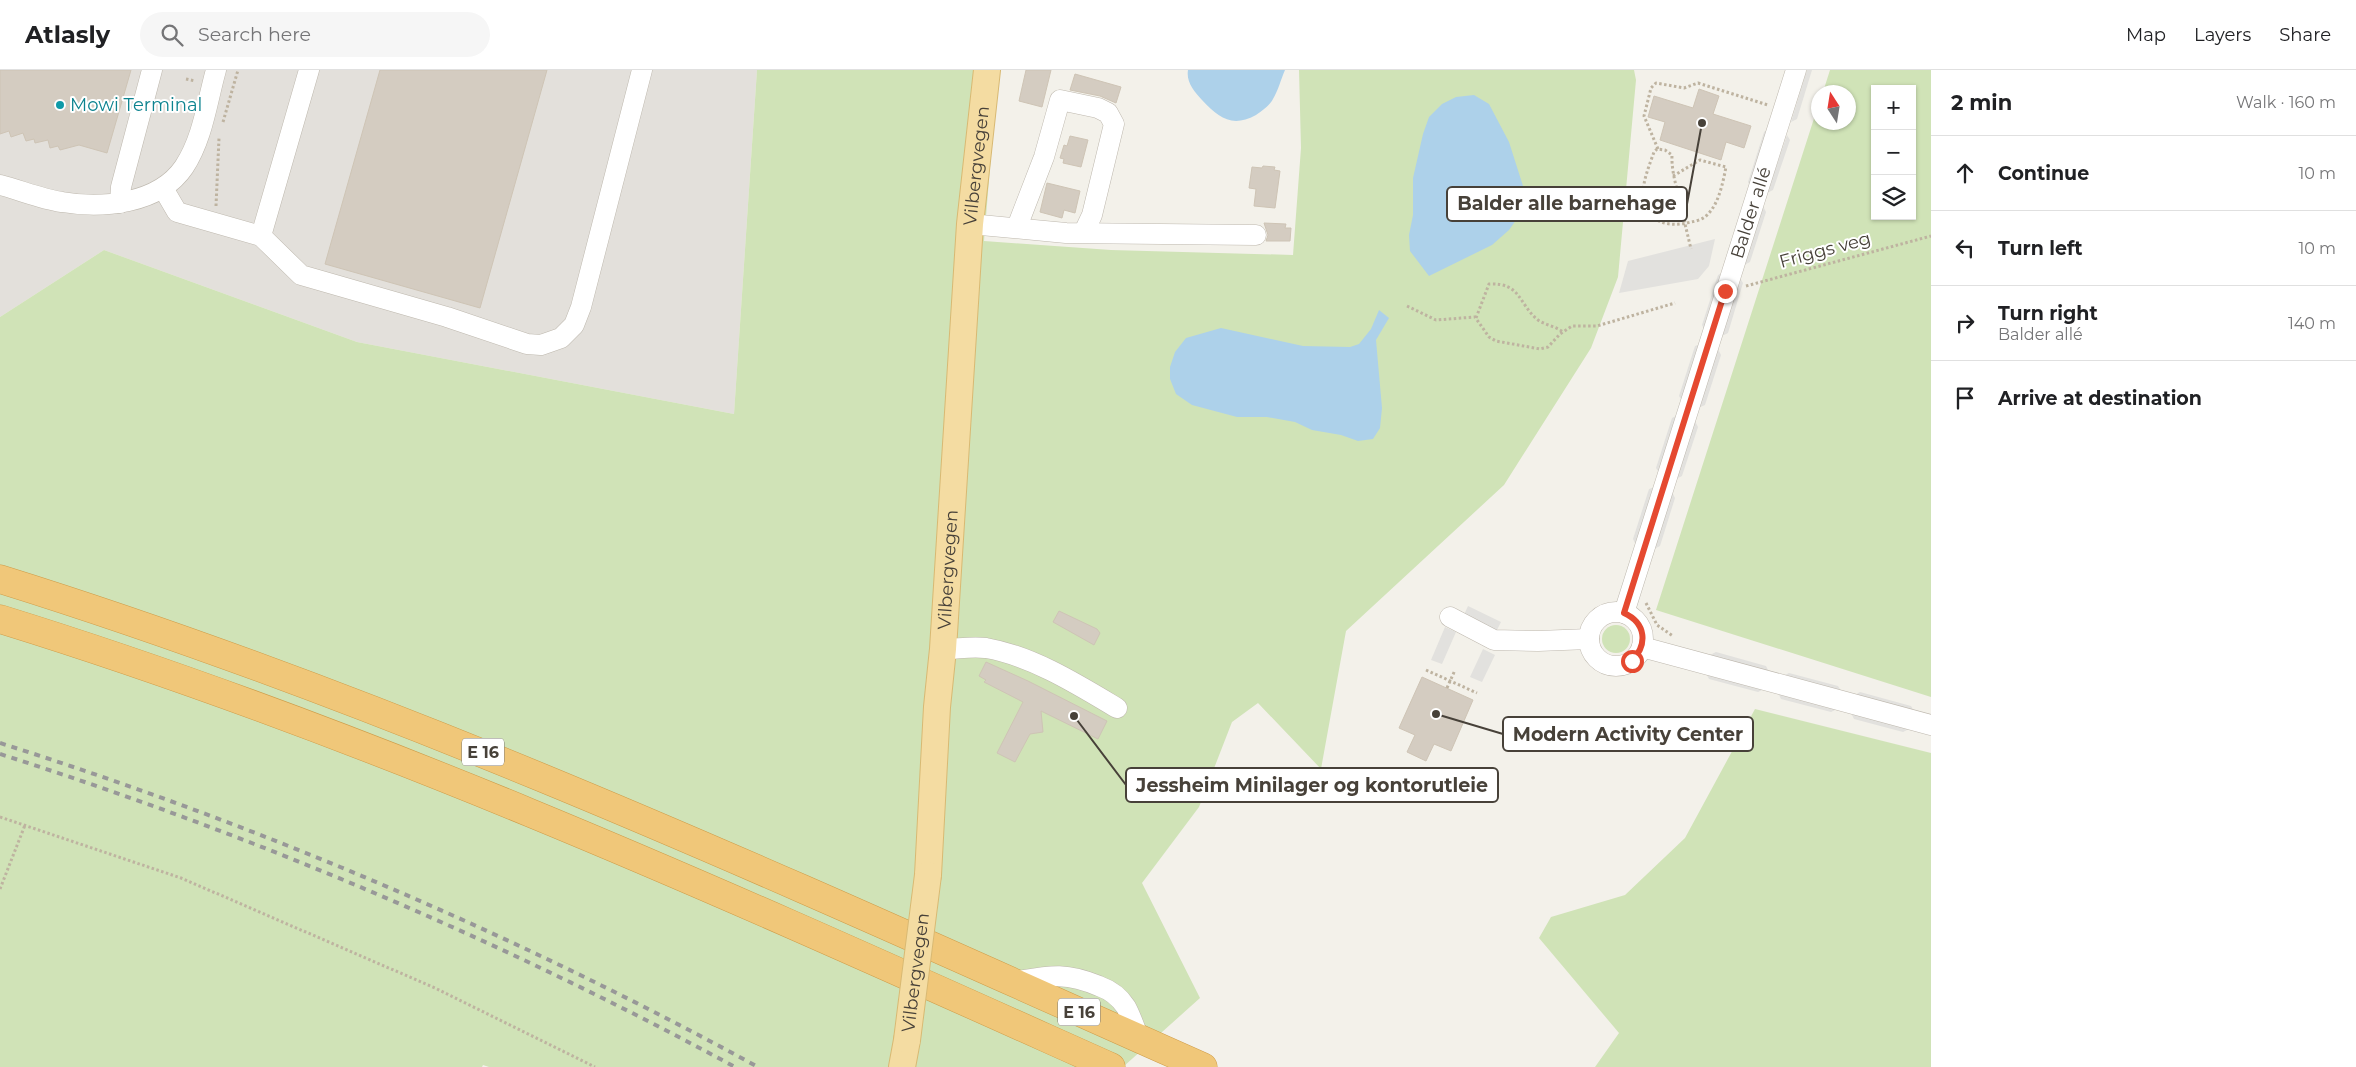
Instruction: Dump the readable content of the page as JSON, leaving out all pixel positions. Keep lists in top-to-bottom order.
{
  "streets": {
    "highway": ["E 16"],
    "main road": ["Vilbergvegen"],
    "street": ["Balder allé"],
    "path": ["Friggs veg"]
  },
  "crossings": [
    ["Balder allé", "Friggs veg"]
  ],
  "places": [
    "Mowi Terminal",
    "Balder alle barnehage",
    "Modern Activity Center",
    "Jessheim Minilager og kontorutleie"
  ],
  "north": "top",
  "page": {
    "header": "Atlasly",
    "search": "Search here",
    "nav": ["Map", "Layers", "Share"],
    "heading": ["2 min", "Walk · 160 m"],
    "map_buttons": ["+", "−"],
    "list": [
      ["Continue", "10 m"],
      ["Turn left", "10 m"],
      ["Turn right", "Balder allé", "140 m"],
      "Arrive at destination"
    ]
  }
}
